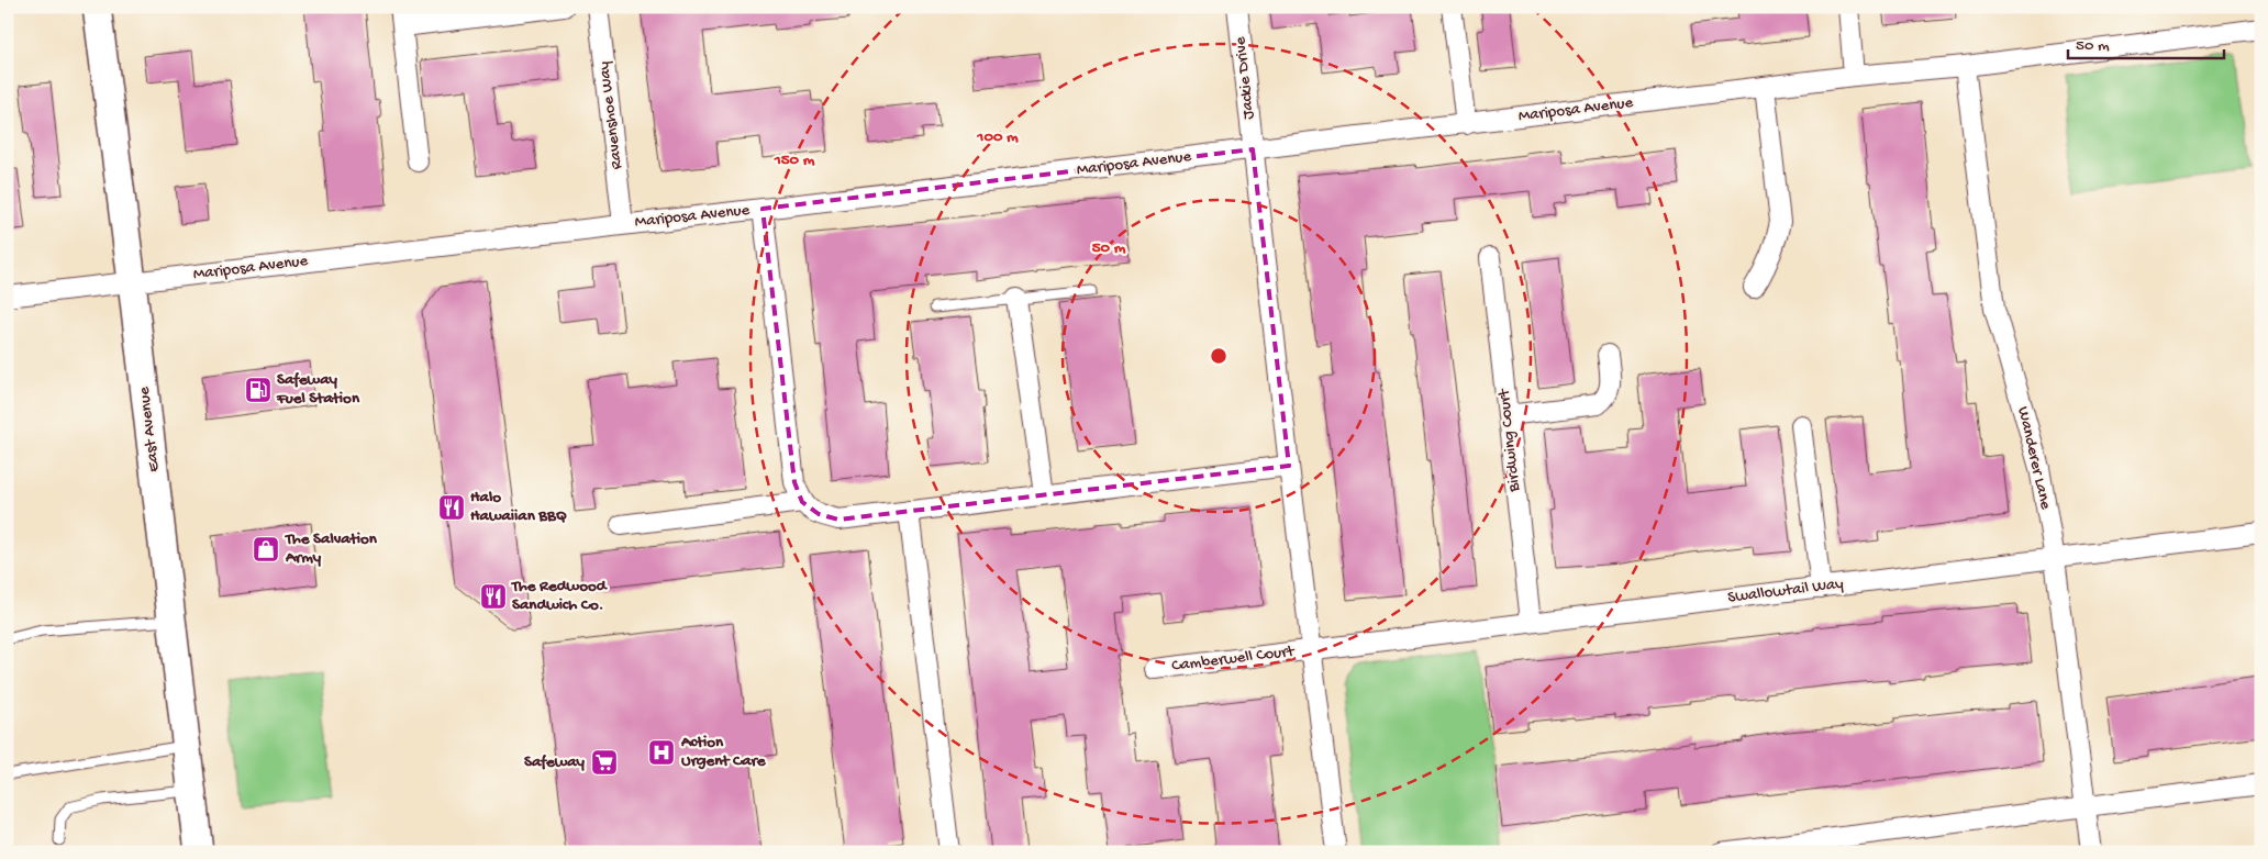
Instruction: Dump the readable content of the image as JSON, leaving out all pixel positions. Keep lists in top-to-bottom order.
{
  "streets": {
    "main road": ["East Avenue"],
    "street": [
      "Jackie Drive",
      "Mariposa Avenue",
      "Ravenshoe Way",
      "Birdwing Court",
      "Wanderer Lane",
      "Swallowtail Way",
      "Camberwell Court"
    ]
  },
  "crossings": [
    ["Jackie Drive", "Mariposa Avenue"],
    ["Jackie Drive", "Swallowtail Way"],
    ["Jackie Drive", "Camberwell Court"],
    ["Mariposa Avenue", "Ravenshoe Way"],
    ["Mariposa Avenue", "East Avenue"],
    ["Mariposa Avenue", "Wanderer Lane"],
    ["Birdwing Court", "Swallowtail Way"],
    ["Wanderer Lane", "Swallowtail Way"],
    ["Swallowtail Way", "Camberwell Court"]
  ],
  "places": {
    "fuel station": ["Safeway Fuel Station"],
    "restaurant": ["Halo Hawaiian BBQ", "The Redwood Sandwich Co."],
    "shop": ["The Salvation Army"],
    "hospital": ["Action Urgent Care"],
    "supermarket": ["Safeway"]
  },
  "scale_bar": "50 m",
  "rings": ["100 m", "150 m", "50 m"]
}
